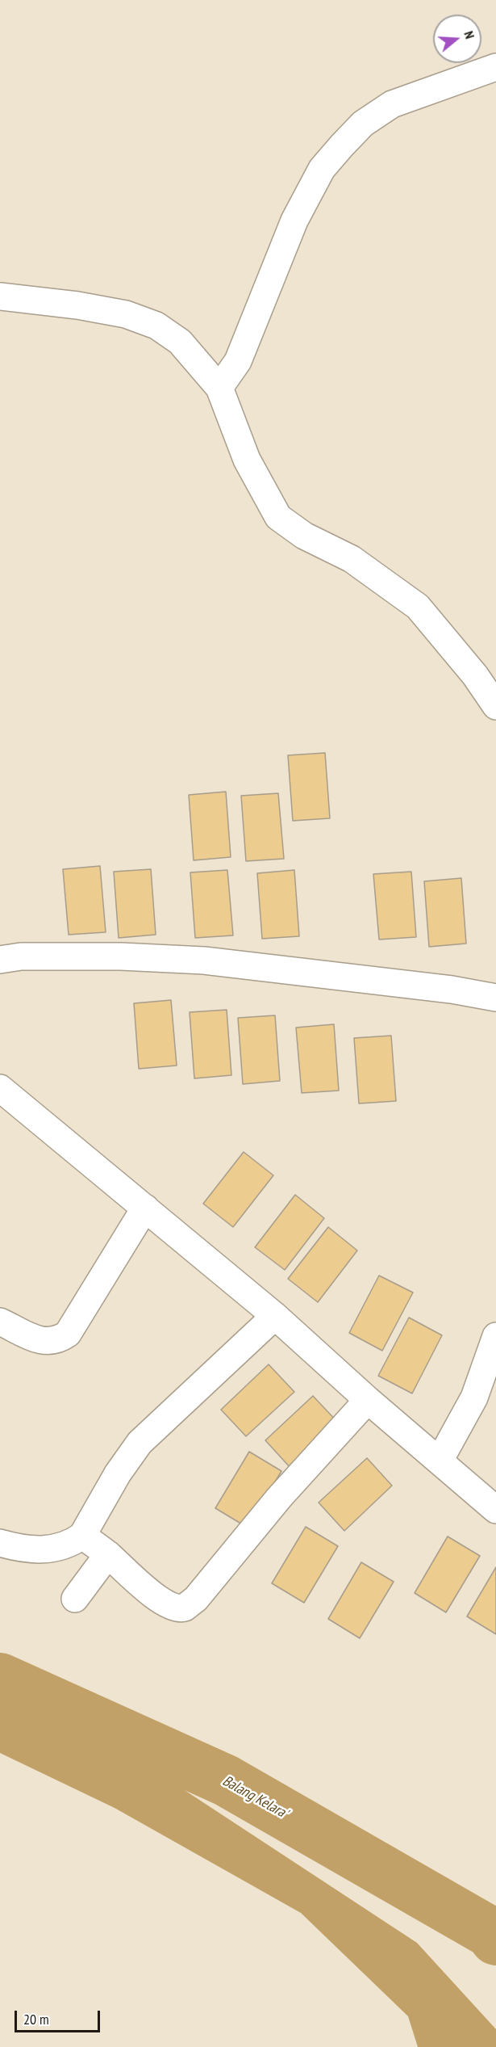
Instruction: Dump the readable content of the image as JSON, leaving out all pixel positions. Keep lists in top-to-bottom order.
{
  "water": ["Balang Kelara'"],
  "scale_bar": "20 m",
  "north": "right"
}
